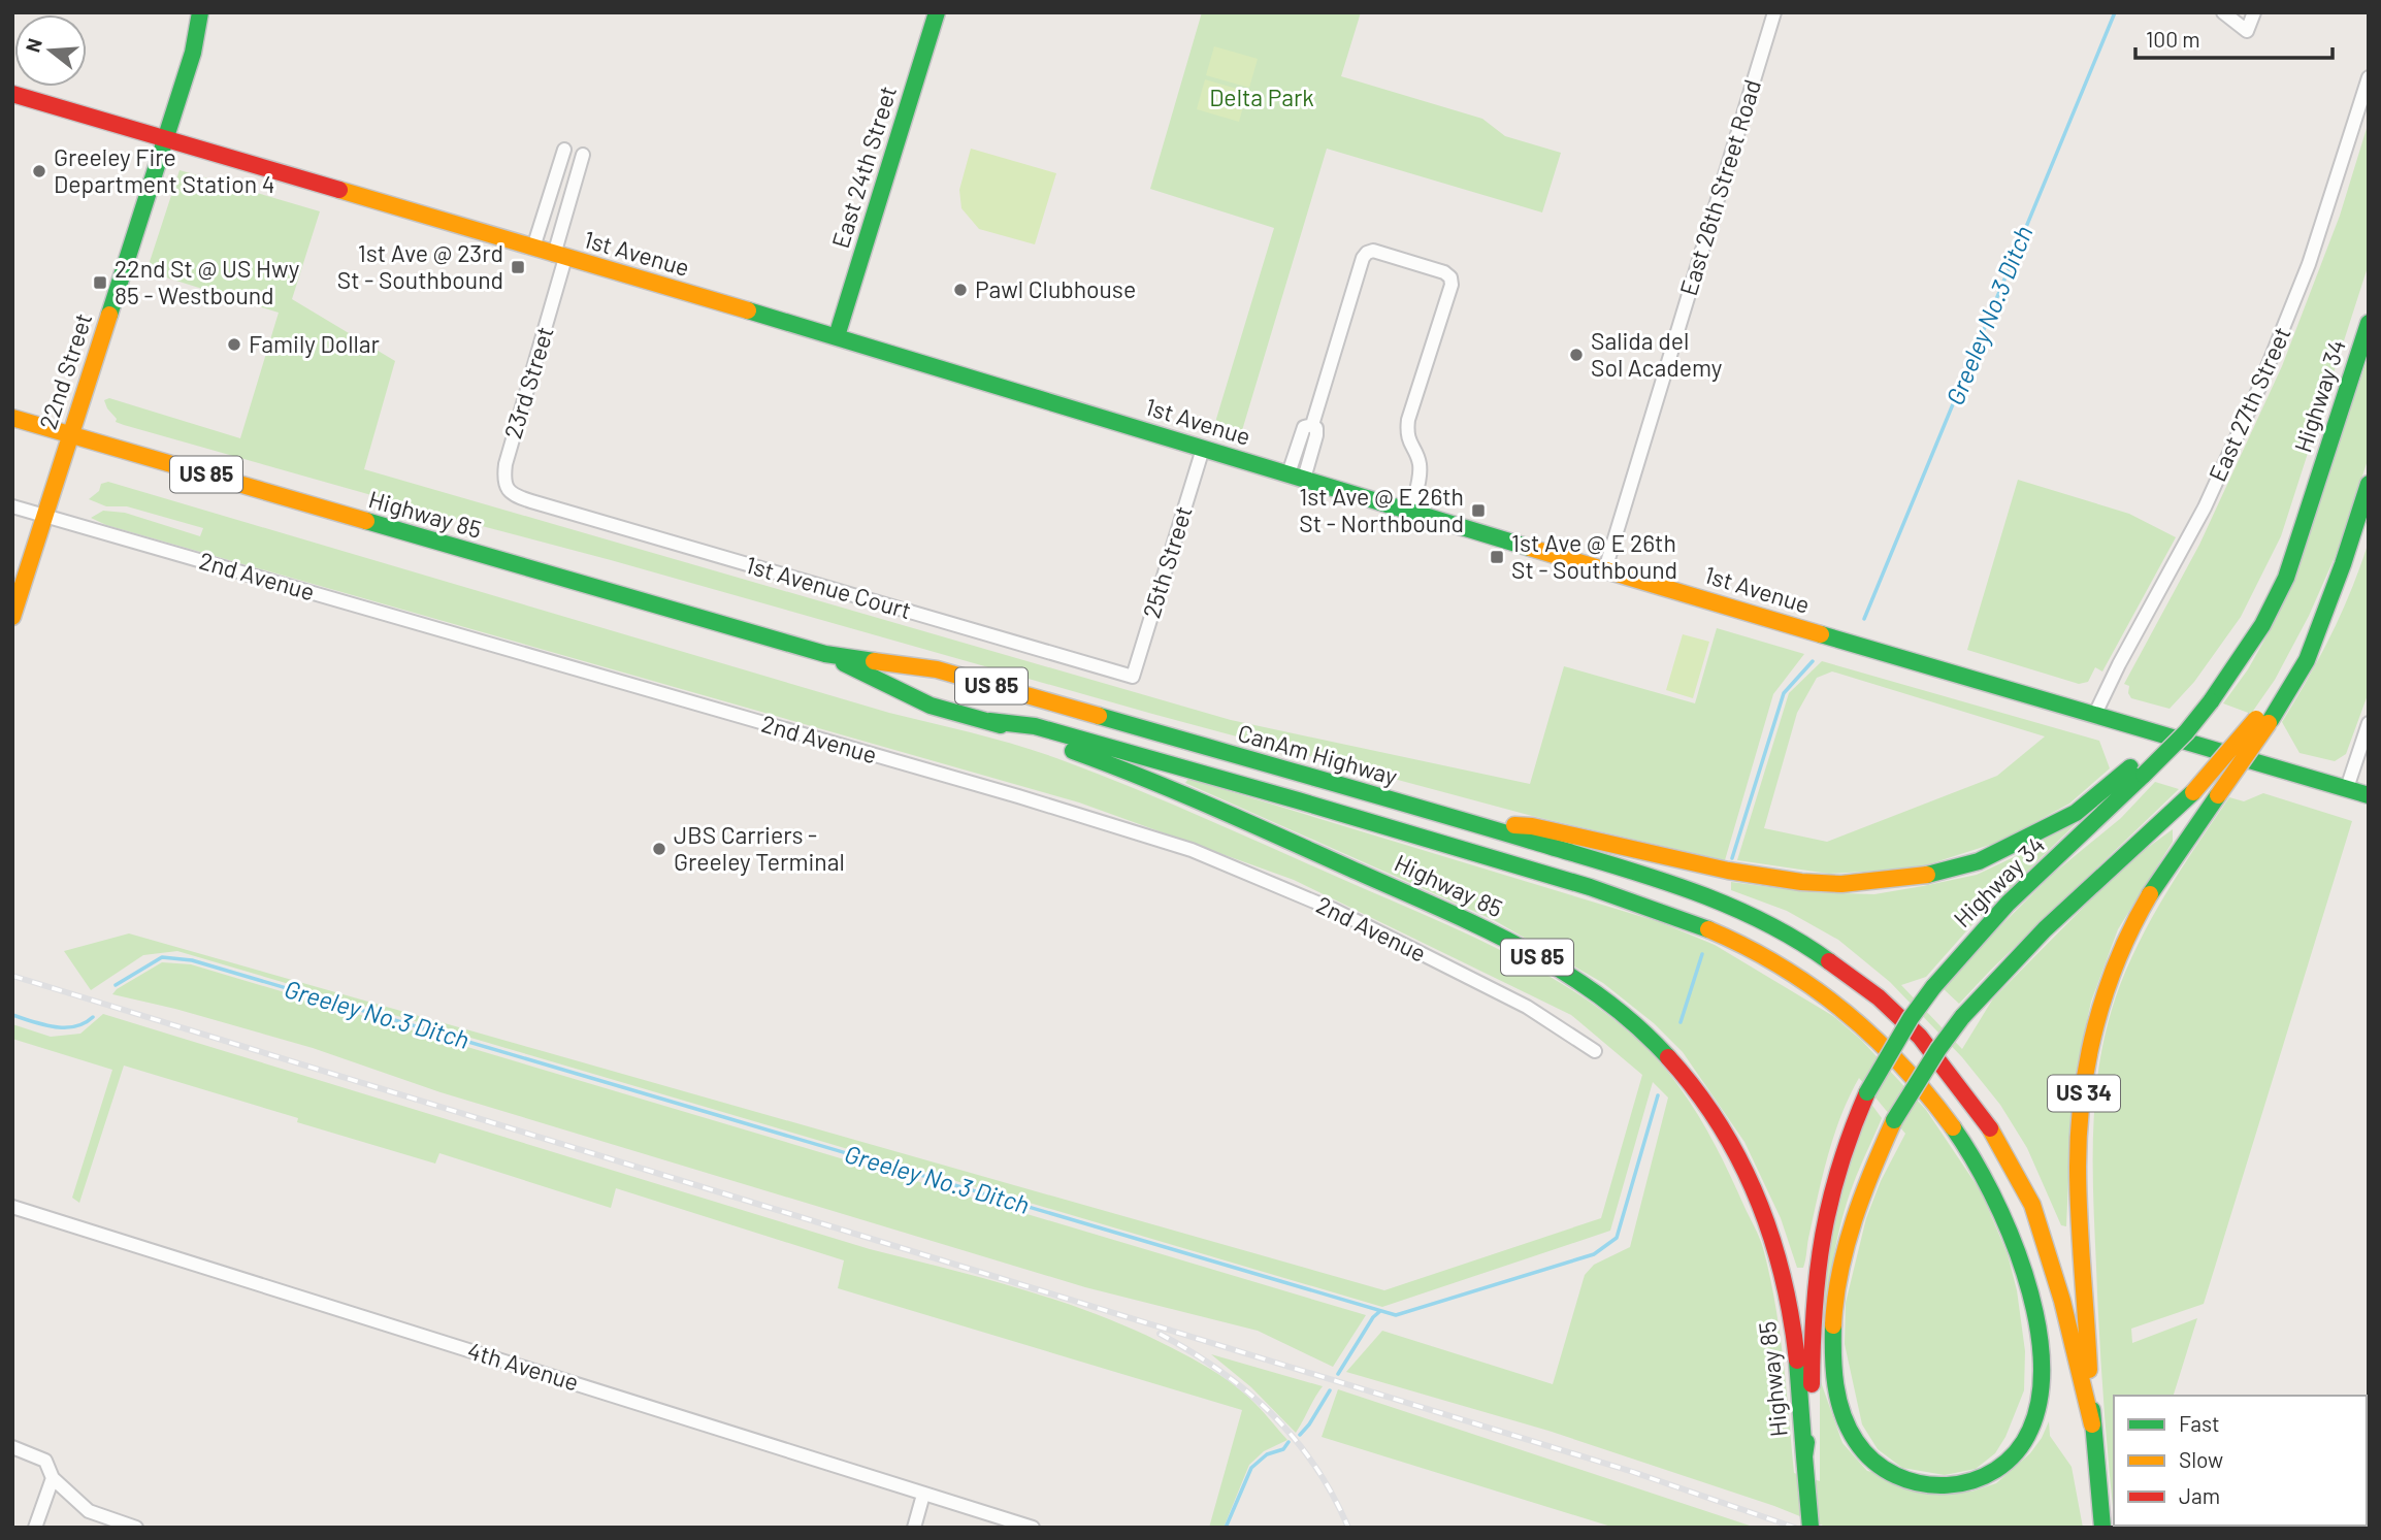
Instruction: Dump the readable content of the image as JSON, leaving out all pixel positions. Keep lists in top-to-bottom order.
{
  "streets": {
    "main road": [
      "East 24th Street",
      "1st Avenue",
      "22nd Street",
      "Highway 34",
      "US 85",
      "Highway 85",
      "CanAm Highway",
      "US 34"
    ],
    "street": [
      "East 26th Street Road",
      "23rd Street",
      "East 27th Street",
      "25th Street",
      "2nd Avenue",
      "1st Avenue Court",
      "4th Avenue"
    ]
  },
  "crossings": [
    ["East 24th Street", "1st Avenue"],
    ["East 26th Street Road", "1st Avenue"],
    ["1st Avenue", "22nd Street"],
    ["1st Avenue", "23rd Street"],
    ["1st Avenue", "East 27th Street"],
    ["1st Avenue", "25th Street"],
    ["22nd Street", "Highway 85"],
    ["22nd Street", "2nd Avenue"],
    ["23rd Street", "1st Avenue Court"],
    ["Highway 34", "Highway 85"],
    ["US 85", "CanAm Highway"],
    ["US 85", "US 34"],
    ["Highway 85", "CanAm Highway"],
    ["25th Street", "1st Avenue Court"]
  ],
  "water": ["Greeley No.3 Ditch"],
  "parks": ["Delta Park"],
  "places": {
    "other": [
      "Greeley Fire Department Station 4",
      "Pawl Clubhouse",
      "Family Dollar",
      "Salida del Sol Academy",
      "JBS Carriers - Greeley Terminal"
    ],
    "transit": [
      "1st Ave @ 23rd St - Southbound",
      "22nd St @ US Hwy 85 - Westbound",
      "1st Ave @ E 26th St - Northbound",
      "1st Ave @ E 26th St - Southbound"
    ]
  },
  "legend": ["Fast", "Slow", "Jam"],
  "scale_bar": "100 m",
  "north": "left"
}
